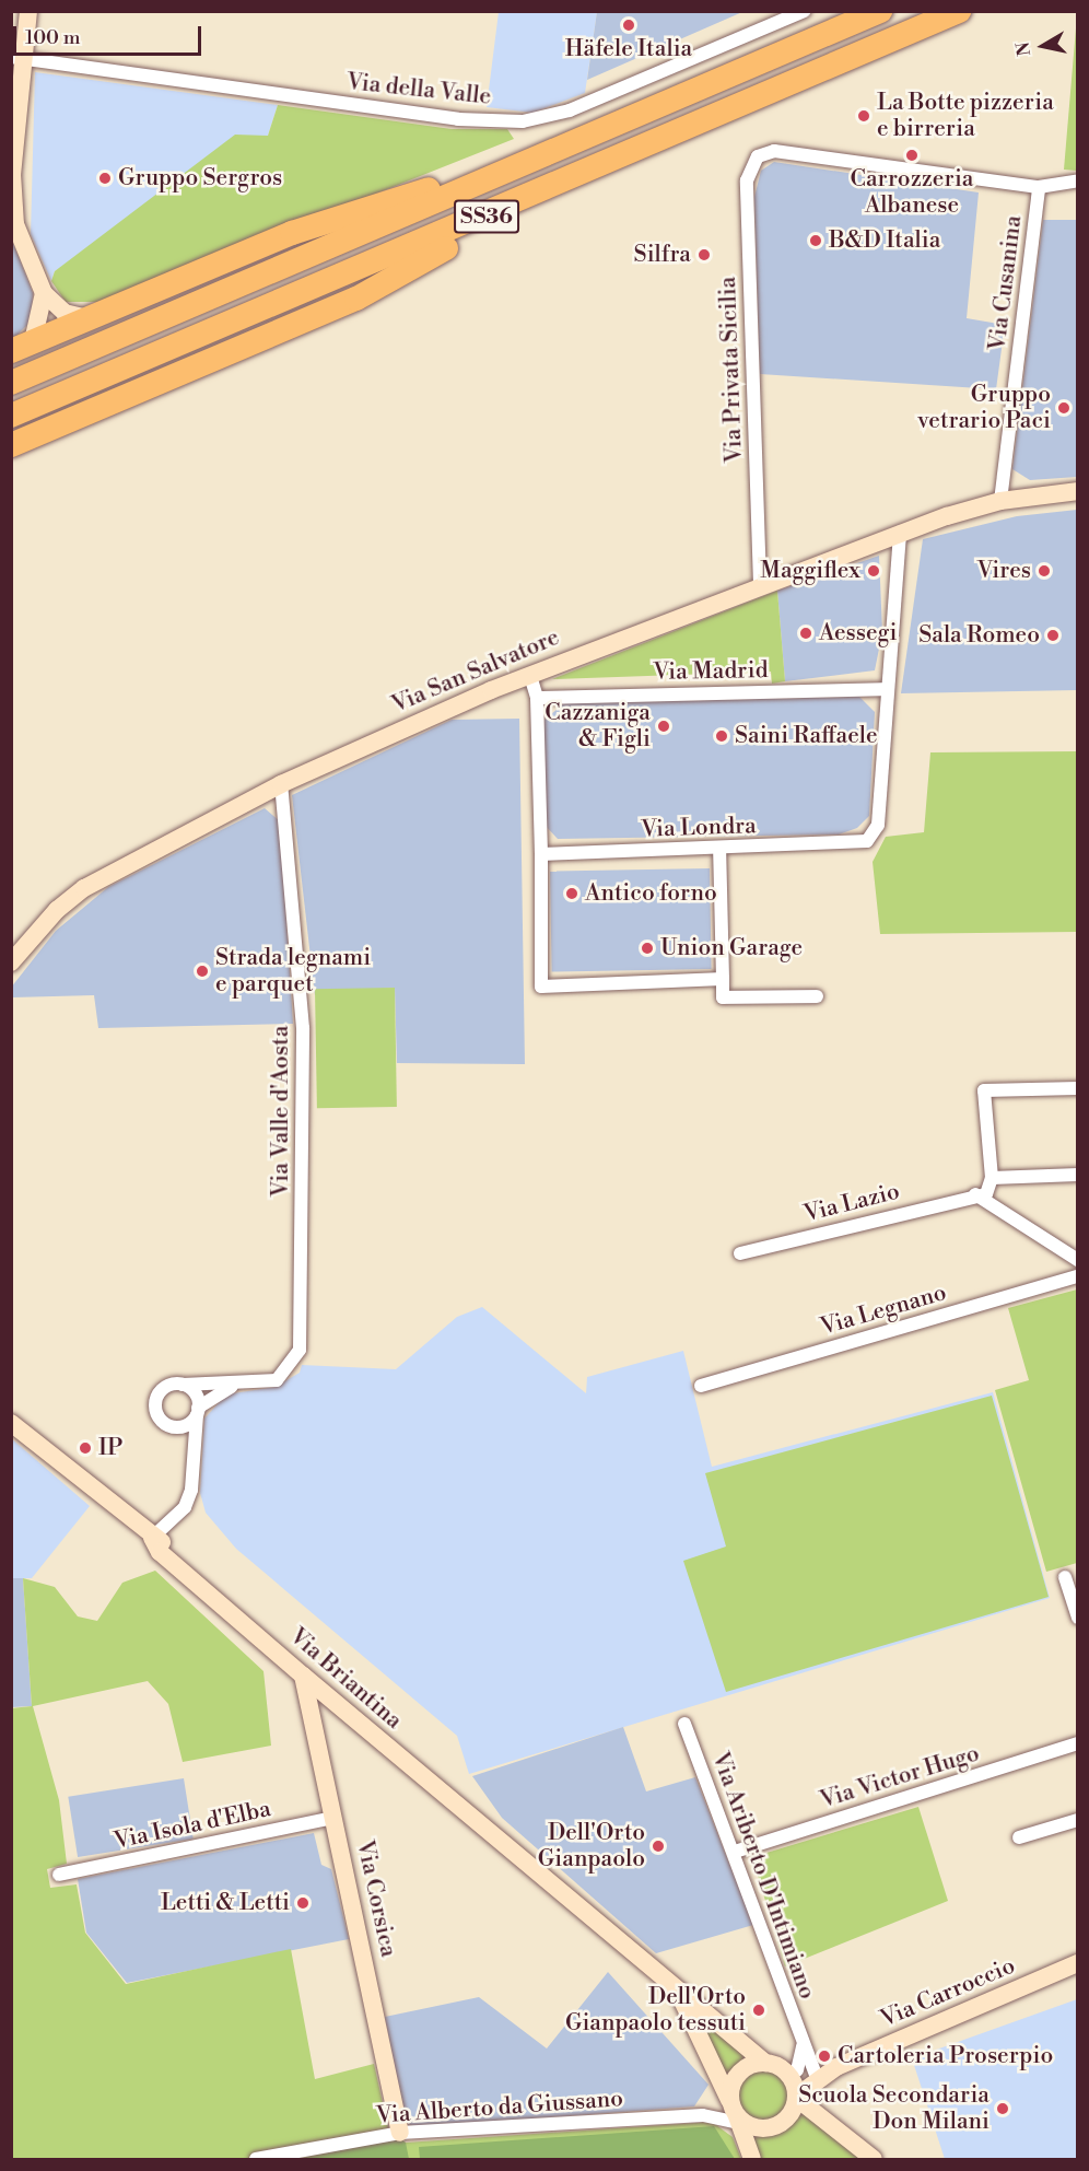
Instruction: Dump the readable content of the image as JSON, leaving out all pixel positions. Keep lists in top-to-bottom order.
{
  "streets": {
    "highway": ["SS36"],
    "street": [
      "Via della Valle",
      "Via Cusanina",
      "Via Privata Sicilia",
      "Via San Salvatore",
      "Via Madrid",
      "Via Londra",
      "Via Valle d'Aosta",
      "Via Lazio",
      "Via Legnano",
      "Via Briantina",
      "Via Victor Hugo",
      "Via Isola d'Elba",
      "Via Ariberto D'Intimiano",
      "Via Corsica",
      "Via Carroccio",
      "Via Alberto da Giussano"
    ]
  },
  "crossings": [
    ["Via Cusanina", "Via Privata Sicilia"],
    ["Via Cusanina", "Via San Salvatore"],
    ["Via Privata Sicilia", "Via San Salvatore"],
    ["Via San Salvatore", "Via Valle d'Aosta"],
    ["Via Madrid", "Via Londra"],
    ["Via Briantina", "Via Ariberto D'Intimiano"],
    ["Via Briantina", "Via Corsica"],
    ["Via Briantina", "Via Carroccio"],
    ["Via Briantina", "Via Alberto da Giussano"],
    ["Via Victor Hugo", "Via Ariberto D'Intimiano"],
    ["Via Isola d'Elba", "Via Corsica"],
    ["Via Ariberto D'Intimiano", "Via Carroccio"],
    ["Via Corsica", "Via Alberto da Giussano"],
    ["Via Carroccio", "Via Alberto da Giussano"]
  ],
  "places": [
    "Häfele Italia",
    "La Botte pizzeria e birreria",
    "Carrozzeria Albanese",
    "Gruppo Sergros",
    "B&D Italia",
    "Silfra",
    "Gruppo vetrario Paci",
    "Maggiflex",
    "Vires",
    "Aessegi",
    "Sala Romeo",
    "Cazzaniga & Figli",
    "Saini Raffaele",
    "Antico forno",
    "Union Garage",
    "Strada legnami e parquet",
    "IP",
    "Dell'Orto Gianpaolo",
    "Letti & Letti",
    "Dell'Orto Gianpaolo tessuti",
    "Cartoleria Proserpio",
    "Scuola Secondaria Don Milani"
  ],
  "scale_bar": "100 m",
  "north": "left"
}
